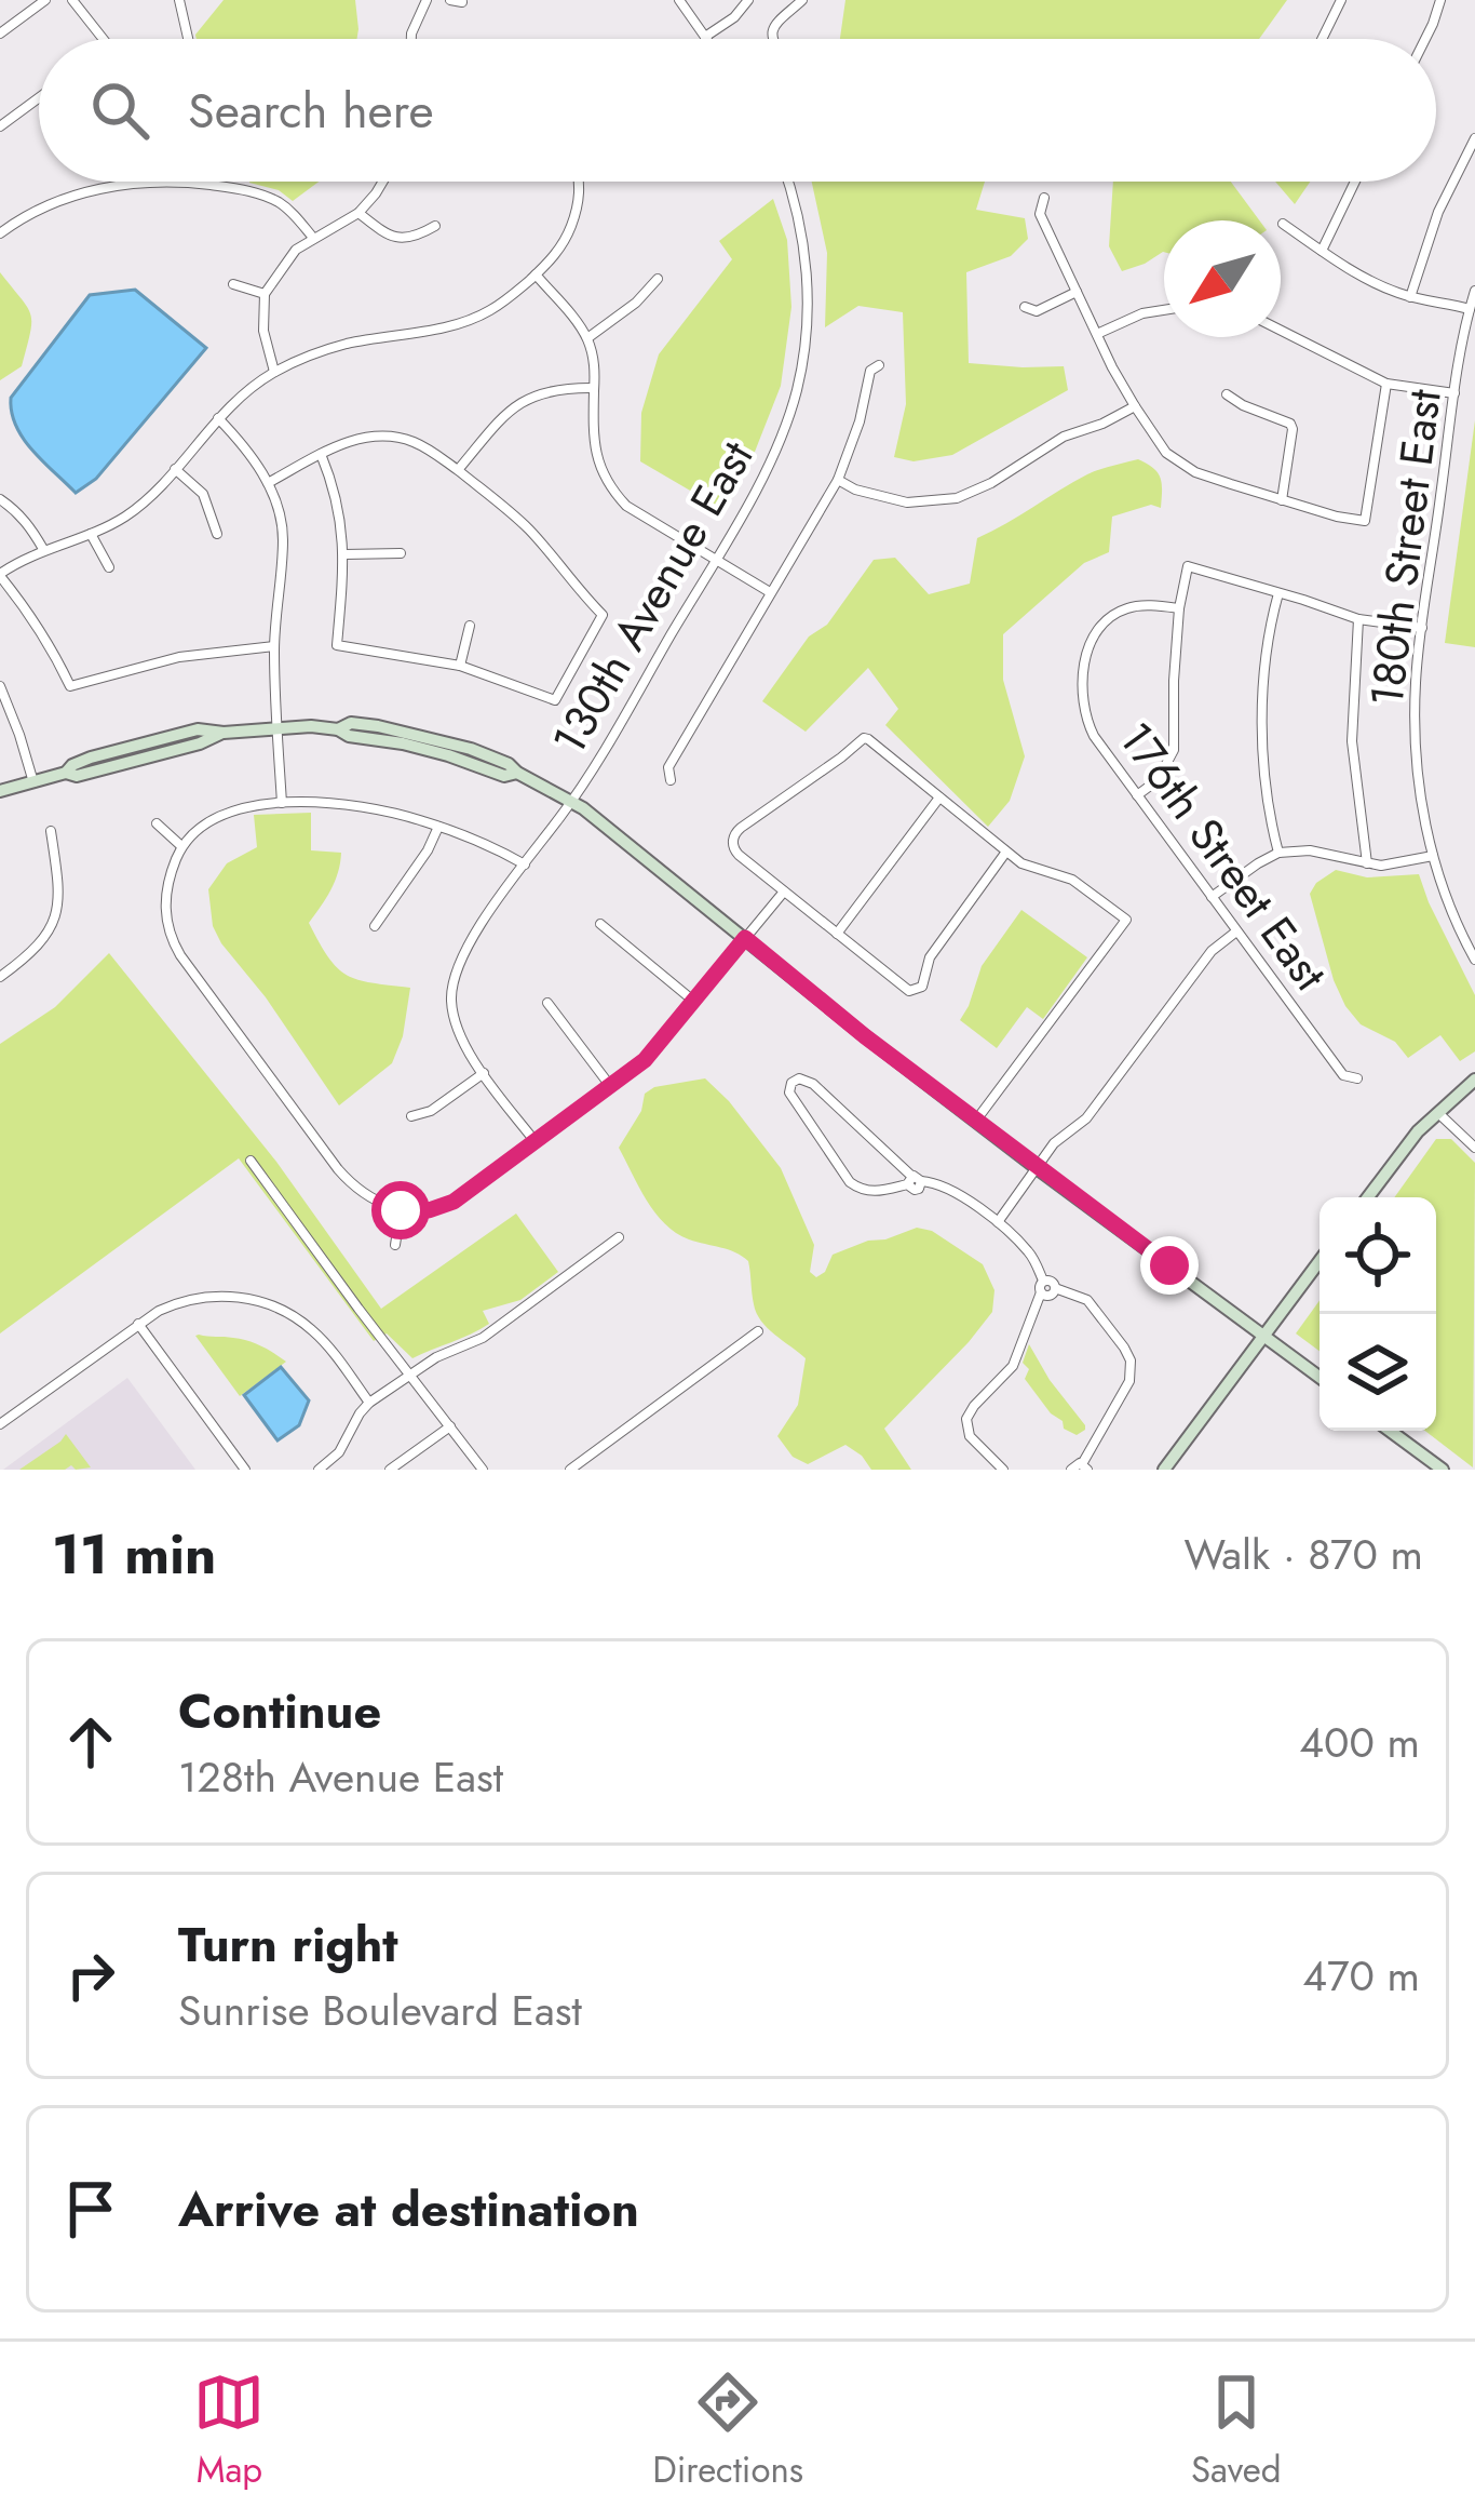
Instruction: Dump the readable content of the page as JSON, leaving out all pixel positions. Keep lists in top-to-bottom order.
{
  "streets": {
    "street": ["180th Street East", "130th Avenue East", "176th Street East"]
  },
  "north": "bottom left",
  "page": {
    "search": "Search here",
    "heading": ["11 min", "Walk · 870 m"],
    "list": [
      ["Continue", "128th Avenue East", "400 m"],
      ["Turn right", "Sunrise Boulevard East", "470 m"],
      "Arrive at destination"
    ],
    "nav": ["Map", "Directions", "Saved"]
  }
}
